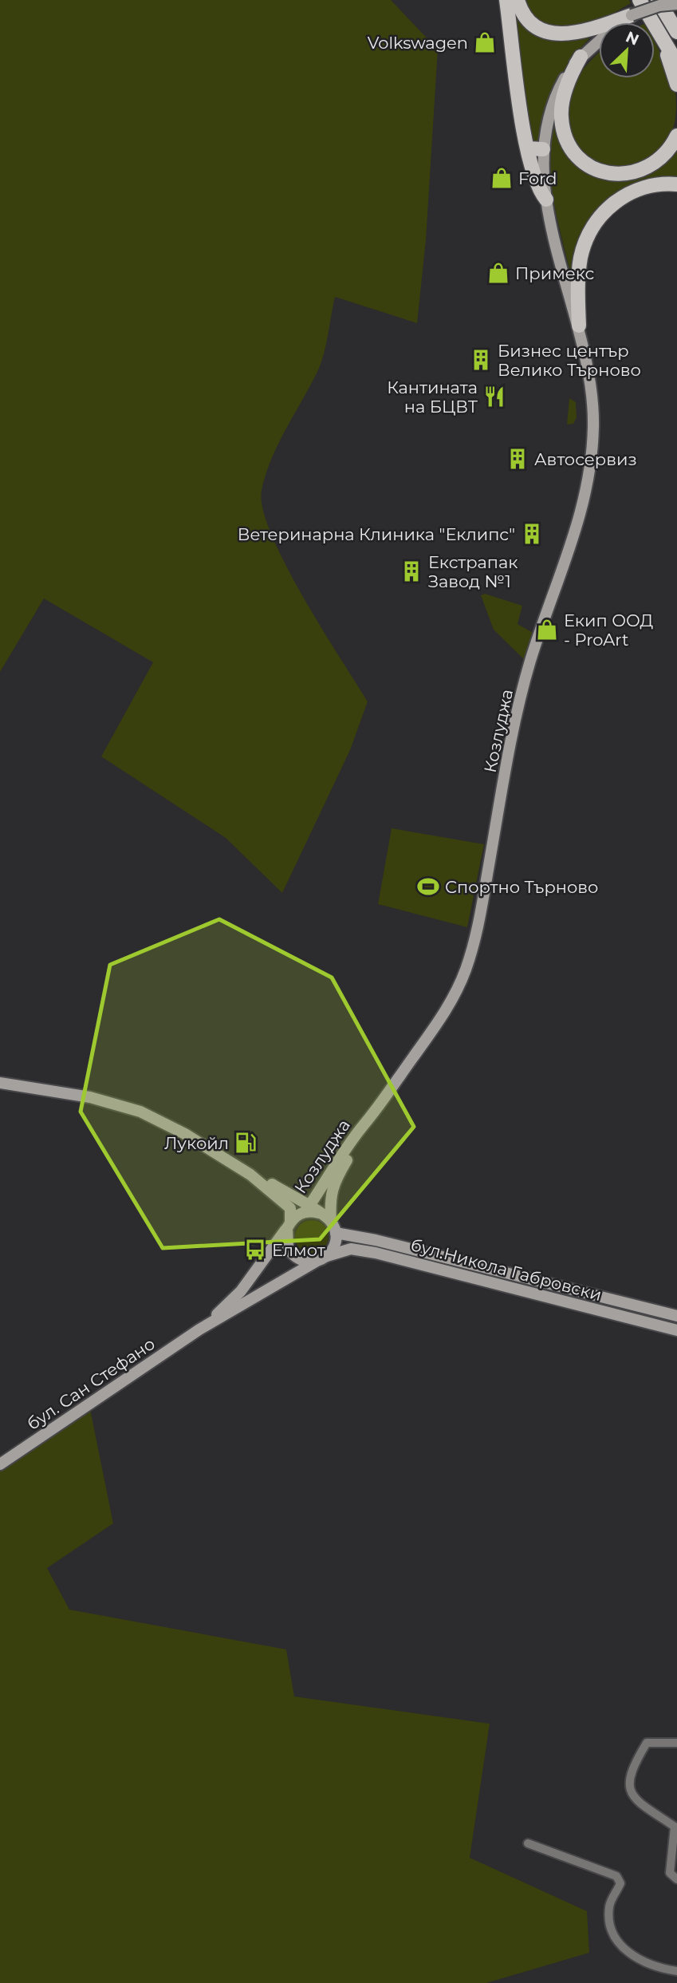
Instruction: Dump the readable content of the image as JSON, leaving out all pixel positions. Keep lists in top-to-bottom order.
{
  "streets": {
    "main road": ["Козлуджа", "бул.Никола Габровски", "бул. Сан Стефано"]
  },
  "crossings": [
    ["Козлуджа", "бул.Никола Габровски"],
    ["Козлуджа", "бул. Сан Стефано"],
    ["бул.Никола Габровски", "бул. Сан Стефано"]
  ],
  "places": {
    "shop": [
      "Volkswagen",
      "Ford",
      "Примекс",
      "Екип ООД - ProArt"
    ],
    "building": [
      "Бизнес център Велико Търново",
      "Автосервиз",
      "Ветеринарна Клиника \"Еклипс\"",
      "Екстрапак Завод №1"
    ],
    "restaurant": ["Кантината на БЦВТ"],
    "sports": ["Спортно Търново"],
    "fuel station": ["Лукойл"],
    "bus stop": ["Елмот"]
  },
  "north": "top right"
}
